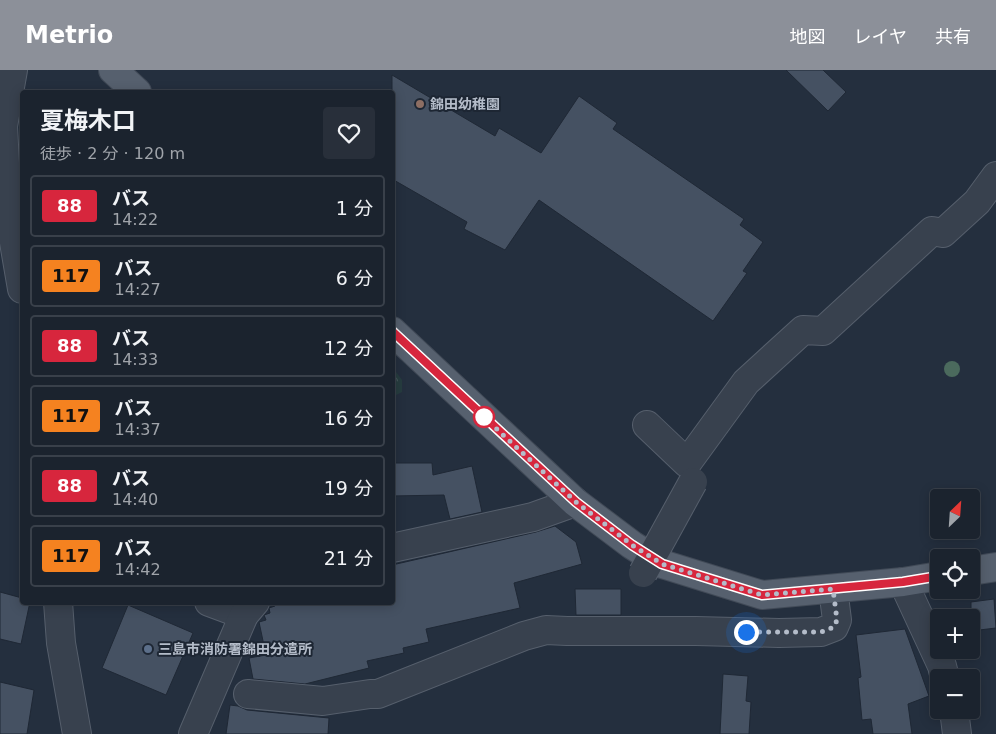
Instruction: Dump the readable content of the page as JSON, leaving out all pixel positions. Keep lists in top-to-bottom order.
{
  "places": ["錦田幼稚園", "三島市消防署錦田分遣所"],
  "lines": ["bus line 88"],
  "north": "top right",
  "page": {
    "header": "Metrio",
    "nav": ["地図", "レイヤ", "共有"],
    "heading": ["夏梅木口", "徒歩 · 2 分 · 120 m"],
    "list": [
      {
        "mark": "88",
        "name": "バス",
        "note": "14:22",
        "value": "1 分"
      },
      {
        "mark": "117",
        "name": "バス",
        "note": "14:27",
        "value": "6 分"
      },
      {
        "mark": "88",
        "name": "バス",
        "note": "14:33",
        "value": "12 分"
      },
      {
        "mark": "117",
        "name": "バス",
        "note": "14:37",
        "value": "16 分"
      },
      {
        "mark": "88",
        "name": "バス",
        "note": "14:40",
        "value": "19 分"
      },
      {
        "mark": "117",
        "name": "バス",
        "note": "14:42",
        "value": "21 分"
      }
    ],
    "map_buttons": ["+", "−"]
  }
}
